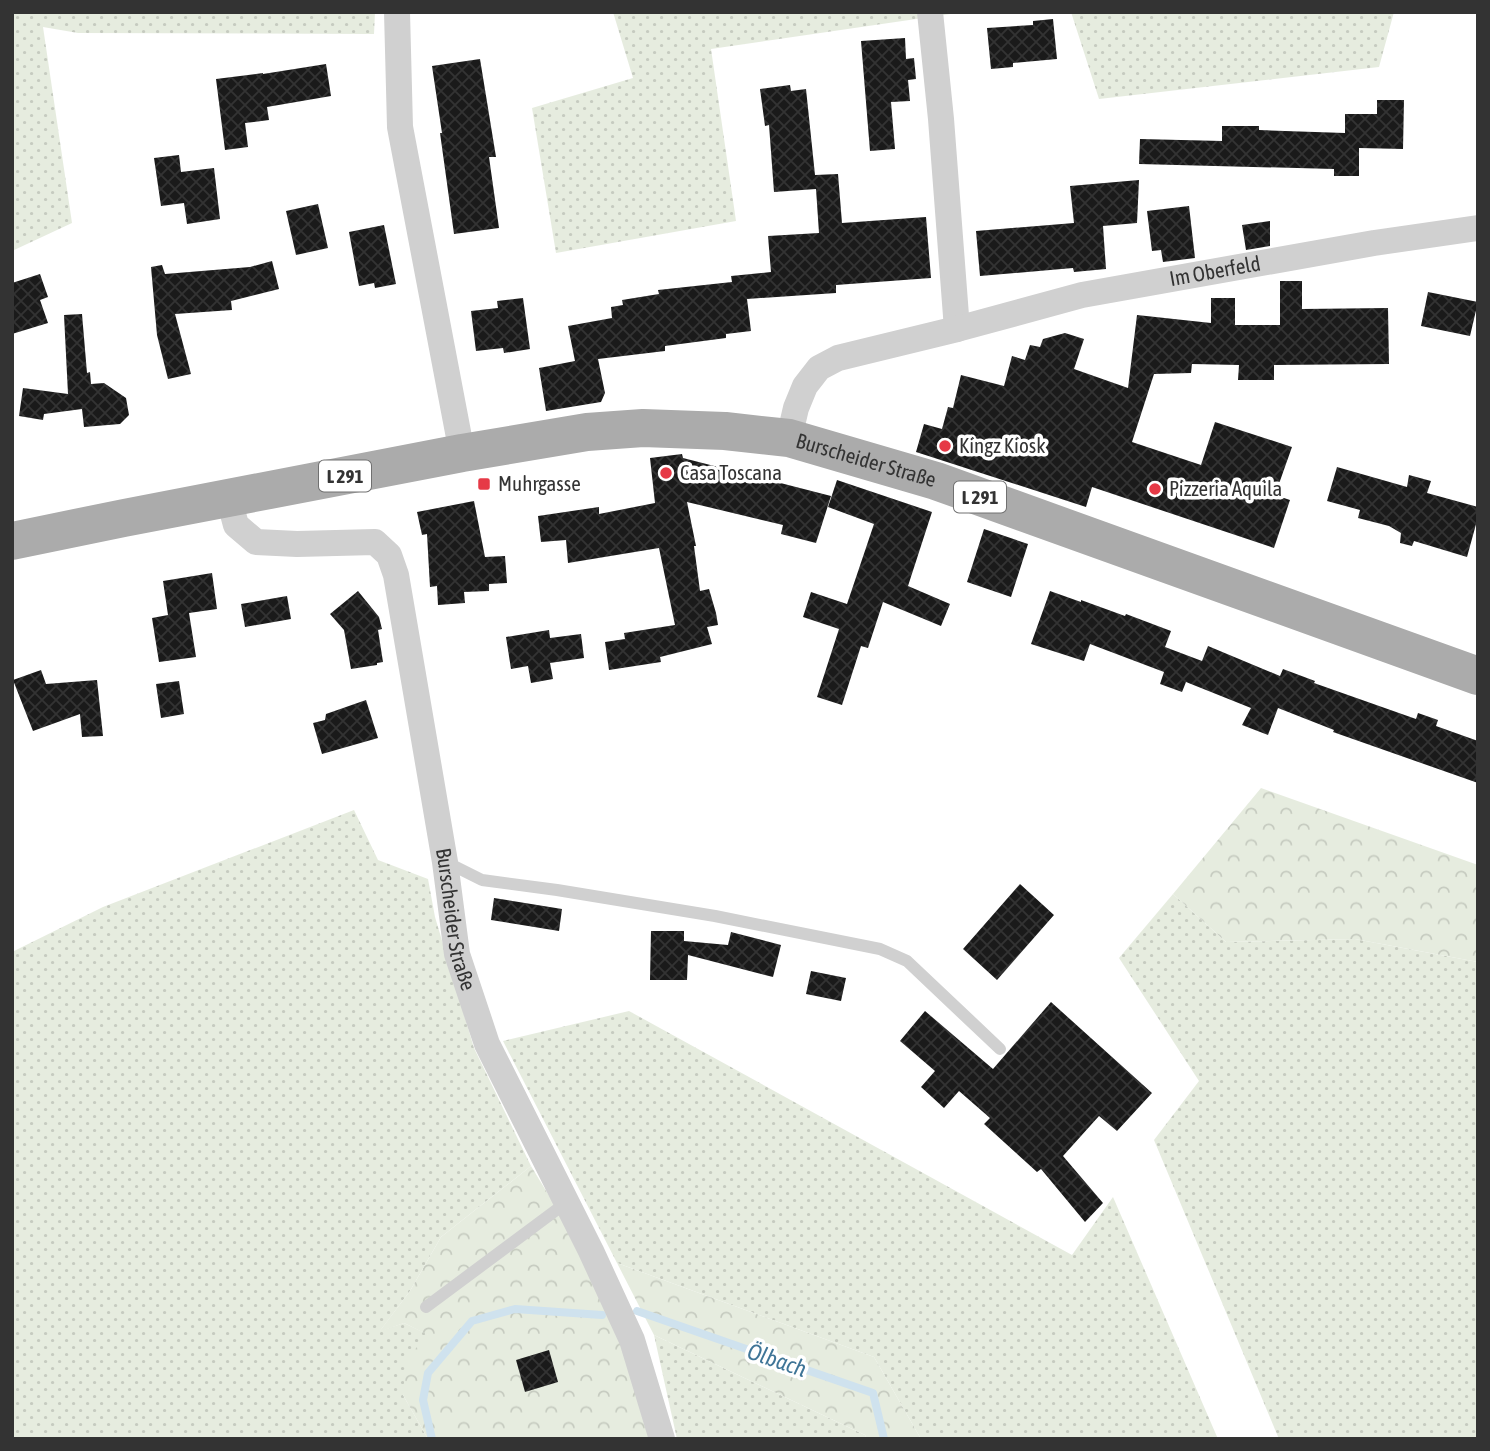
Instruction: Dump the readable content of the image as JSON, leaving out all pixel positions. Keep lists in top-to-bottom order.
{
  "streets": {
    "main road": ["Burscheider Straße", "L 291"],
    "street": ["Im Oberfeld"]
  },
  "crossings": [
    ["Im Oberfeld", "Burscheider Straße"]
  ],
  "water": ["Ölbach"],
  "places": {
    "other": ["Kingz Kiosk", "Casa Toscana", "Pizzeria Aquila"],
    "transit": ["Muhrgasse"]
  }
}
